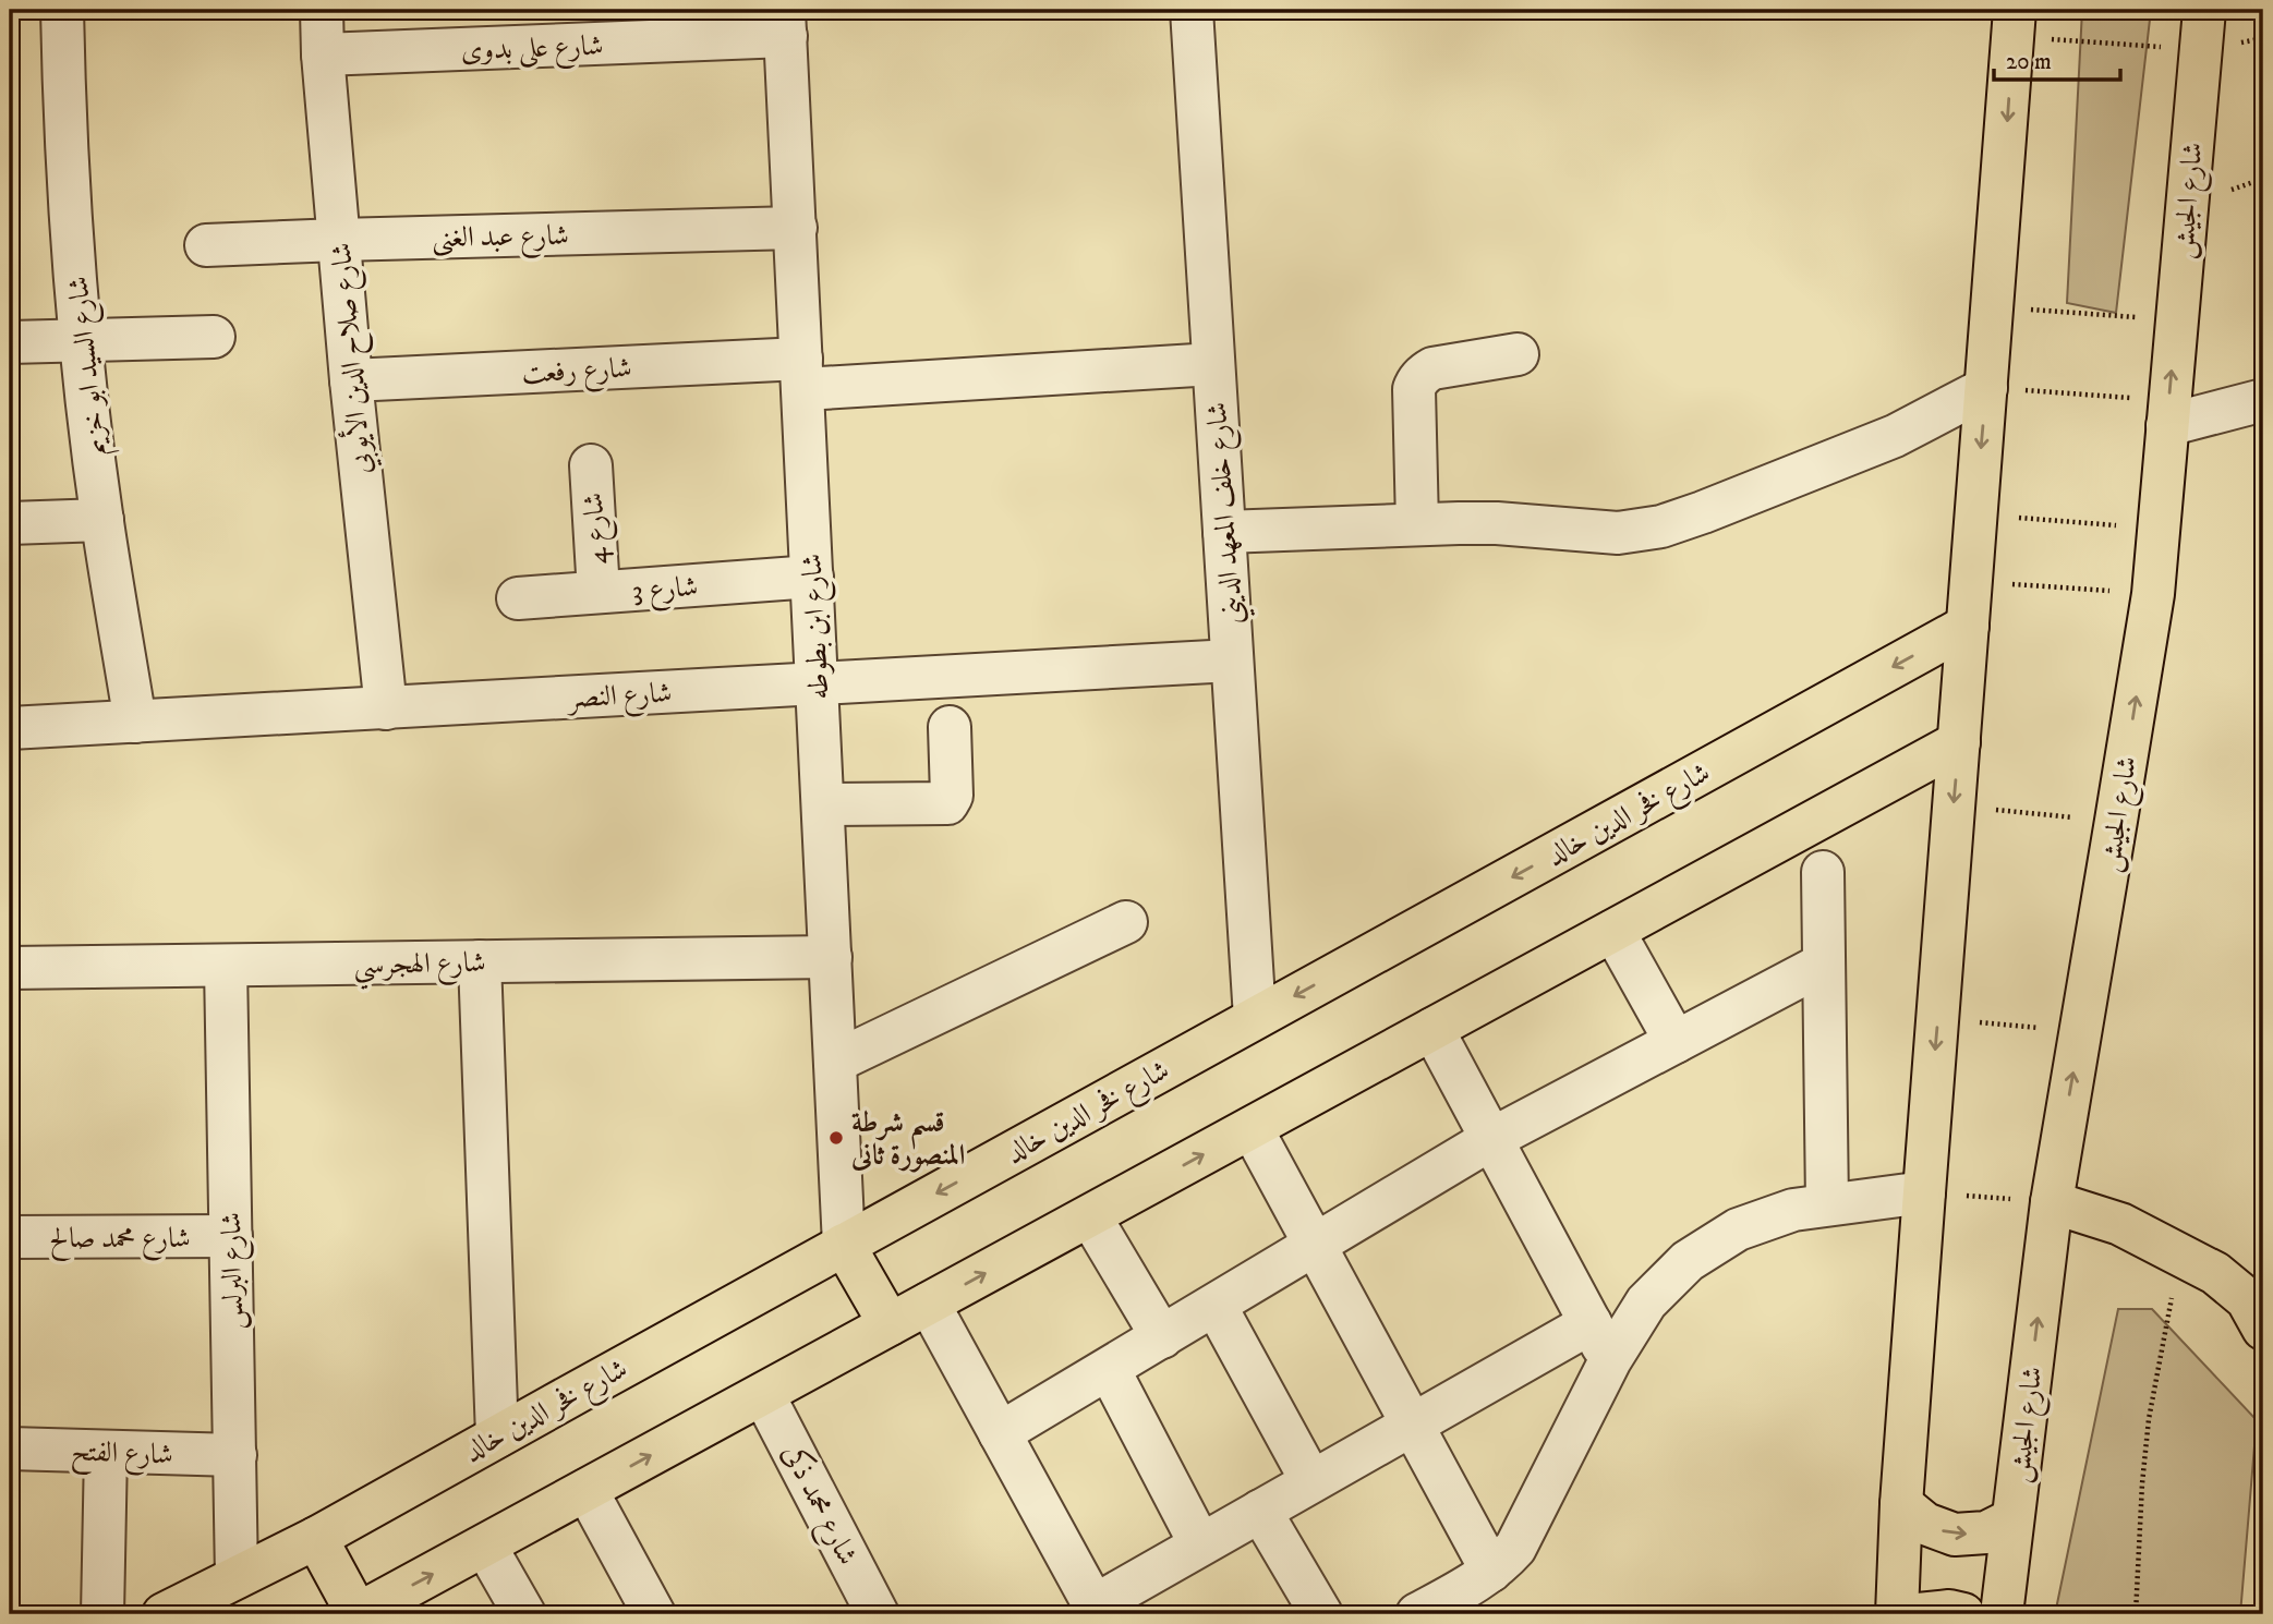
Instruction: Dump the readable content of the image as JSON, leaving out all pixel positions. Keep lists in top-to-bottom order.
{
  "streets": {
    "main road": ["شارع الجيش", "شارع فخر الدين خالد"],
    "street": [
      "شارع على بدوى",
      "شارع عبد الغنى",
      "شارع صلاح الدين الأيوبي",
      "شارع السيد ابو خزيم",
      "شارع رفعت",
      "شارع خلف المعهد الديني",
      "شارع 4",
      "شارع 3",
      "شارع ابن بطوطه",
      "شارع النصر",
      "شارع الهجرسي",
      "شارع محمد صالح",
      "شارع البرلس",
      "شارع الفتح",
      "شارع محمد ذكى"
    ]
  },
  "crossings": [
    ["شارع على بدوى", "شارع صلاح الدين الأيوبي"],
    ["شارع على بدوى", "شارع ابن بطوطه"],
    ["شارع عبد الغنى", "شارع صلاح الدين الأيوبي"],
    ["شارع عبد الغنى", "شارع ابن بطوطه"],
    ["شارع صلاح الدين الأيوبي", "شارع رفعت"],
    ["شارع صلاح الدين الأيوبي", "شارع النصر"],
    ["شارع السيد ابو خزيم", "شارع النصر"],
    ["شارع رفعت", "شارع خلف المعهد الديني"],
    ["شارع رفعت", "شارع ابن بطوطه"],
    ["شارع خلف المعهد الديني", "شارع النصر"],
    ["شارع خلف المعهد الديني", "شارع فخر الدين خالد"],
    ["شارع 4", "شارع 3"],
    ["شارع 3", "شارع ابن بطوطه"],
    ["شارع ابن بطوطه", "شارع النصر"],
    ["شارع ابن بطوطه", "شارع فخر الدين خالد"],
    ["شارع ابن بطوطه", "شارع الهجرسي"],
    ["شارع فخر الدين خالد", "شارع البرلس"],
    ["شارع الهجرسي", "شارع البرلس"],
    ["شارع محمد صالح", "شارع البرلس"],
    ["شارع البرلس", "شارع الفتح"]
  ],
  "places": ["قسم شرطة المنصورة ثانى"],
  "scale_bar": "20 m"
}
